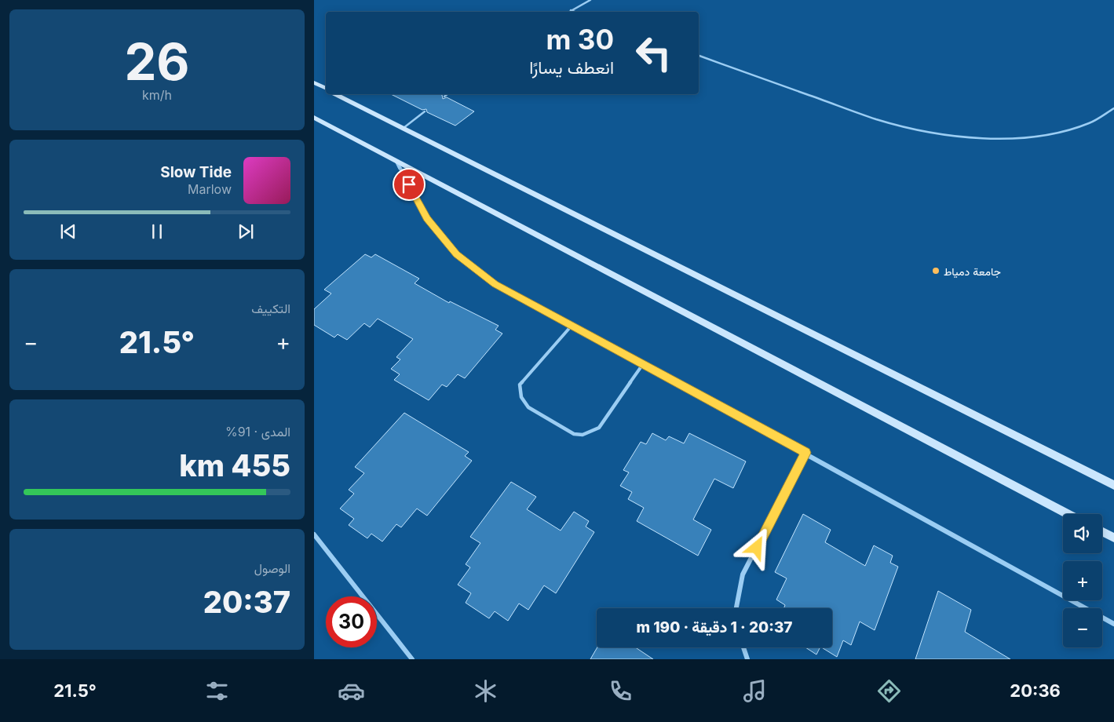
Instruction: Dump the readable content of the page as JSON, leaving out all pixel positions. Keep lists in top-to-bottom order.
{
  "places": ["جامعة دمياط"],
  "page": {
    "tile": [
      ["26", "km/h"],
      "التكييف",
      ["المدى · 91%", "455 km"],
      ["الوصول", "20:37"]
    ],
    "turn": ["30 m", "انعطف يسارًا"],
    "song": ["Slow Tide", "Marlow"],
    "heat": ["−", "21.5°", "+"],
    "map_buttons": ["+", "−"],
    "limit": "30",
    "trip": "20:37 · 1 دقيقة · 190 m",
    "tabs": ["20:36", "21.5°"]
  }
}
